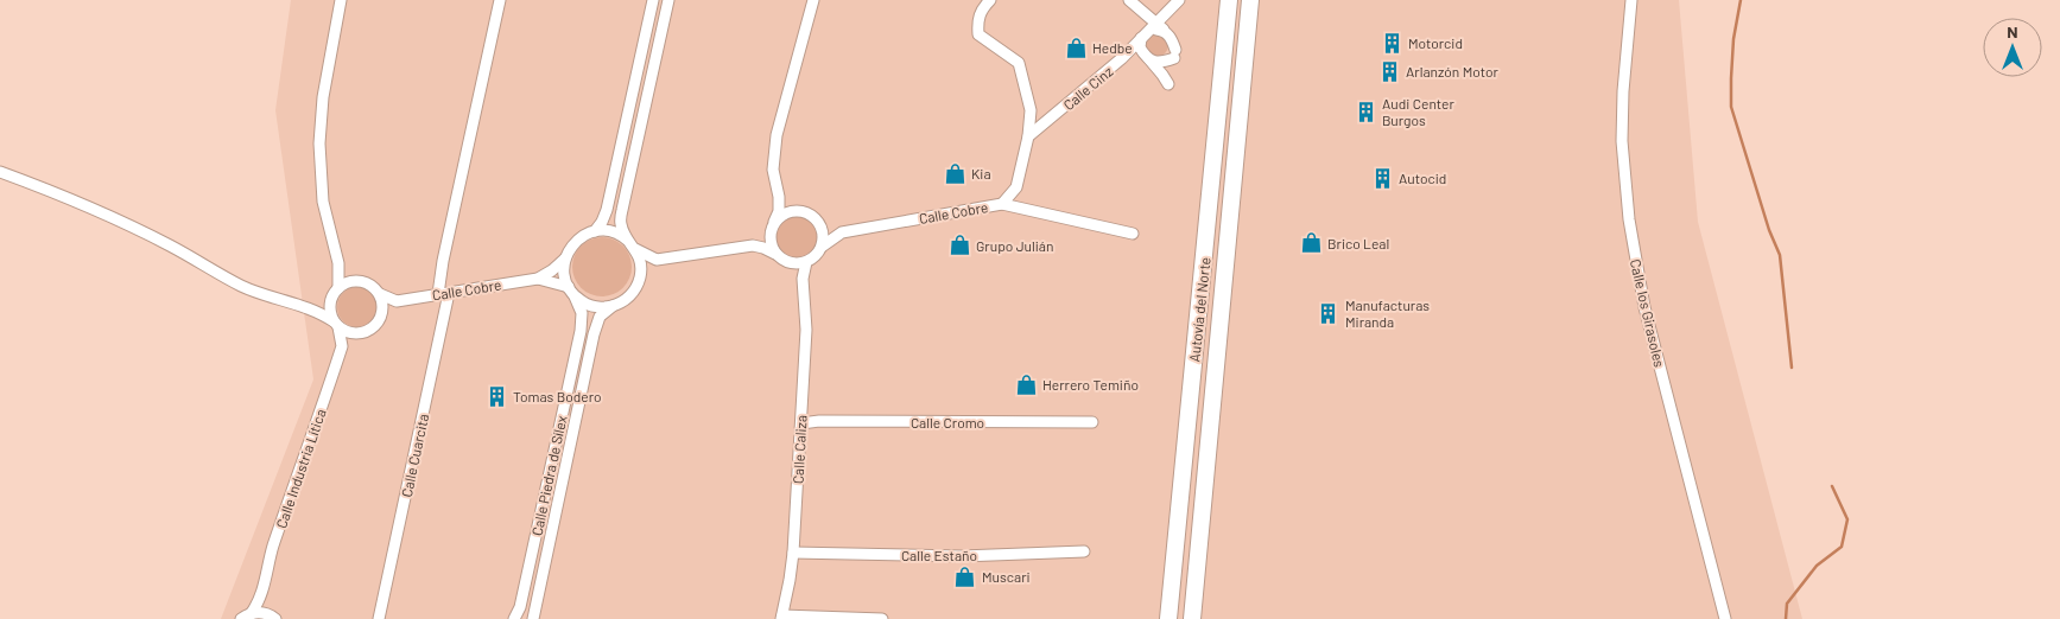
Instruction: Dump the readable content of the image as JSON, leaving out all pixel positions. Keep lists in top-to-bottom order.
{
  "streets": {
    "highway": ["Autovía del Norte"],
    "street": [
      "Calle Cinz",
      "Calle Cobre",
      "Calle los Girasoles",
      "Calle Cromo",
      "Calle Caliza",
      "Calle Cuarcita",
      "Calle Industria Lítica",
      "Calle Piedra de Sílex",
      "Calle Estaño"
    ]
  },
  "crossings": [
    ["Calle Cobre", "Calle Caliza"],
    ["Calle Cobre", "Calle Cuarcita"],
    ["Calle Cobre", "Calle Piedra de Sílex"],
    ["Calle Cromo", "Calle Caliza"],
    ["Calle Caliza", "Calle Estaño"]
  ],
  "places": {
    "building": [
      "Motorcid",
      "Arlanzón Motor",
      "Audi Center Burgos",
      "Autocid",
      "Manufacturas Miranda",
      "Tomas Bodero"
    ],
    "shop": [
      "Hedbe",
      "Kia",
      "Brico Leal",
      "Grupo Julián",
      "Herrero Temiño",
      "Muscari"
    ]
  },
  "north": "top"
}
